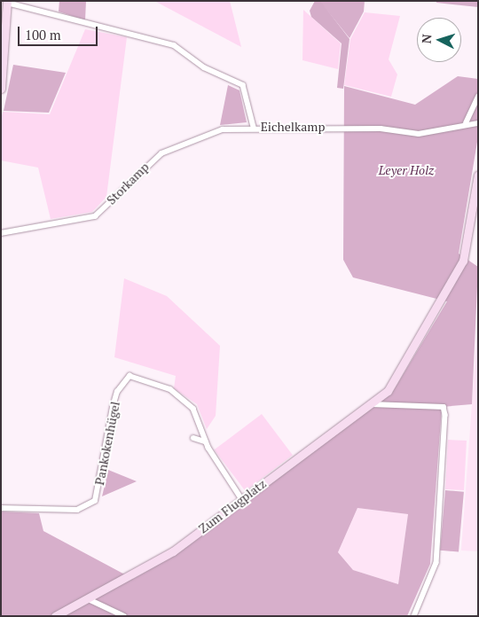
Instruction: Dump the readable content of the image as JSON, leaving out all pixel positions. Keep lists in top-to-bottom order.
{
  "streets": {
    "street": [
      "Eichelkamp",
      "Storkamp",
      "Pankokenhügel",
      "Zum Flugplatz"
    ]
  },
  "crossings": [
    ["Eichelkamp", "Storkamp"],
    ["Pankokenhügel", "Zum Flugplatz"]
  ],
  "parks": ["Leyer Holz"],
  "scale_bar": "100 m",
  "north": "left"
}
